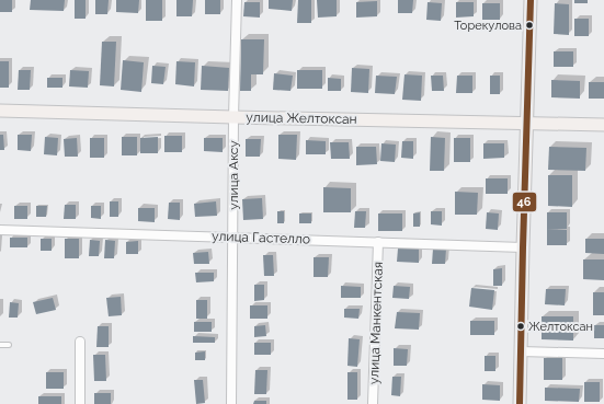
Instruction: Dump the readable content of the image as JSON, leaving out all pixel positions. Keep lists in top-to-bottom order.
{
  "streets": {
    "main road": ["улица Желтоксан"],
    "street": ["улица Аксу", "улица Гастелло", "улица Манкентская"]
  },
  "crossings": [
    ["улица Желтоксан", "улица Аксу"],
    ["улица Аксу", "улица Гастелло"],
    ["улица Гастелло", "улица Манкентская"]
  ],
  "places": ["Торекулова", "Желтоксан"],
  "lines": ["transit line 46"]
}
